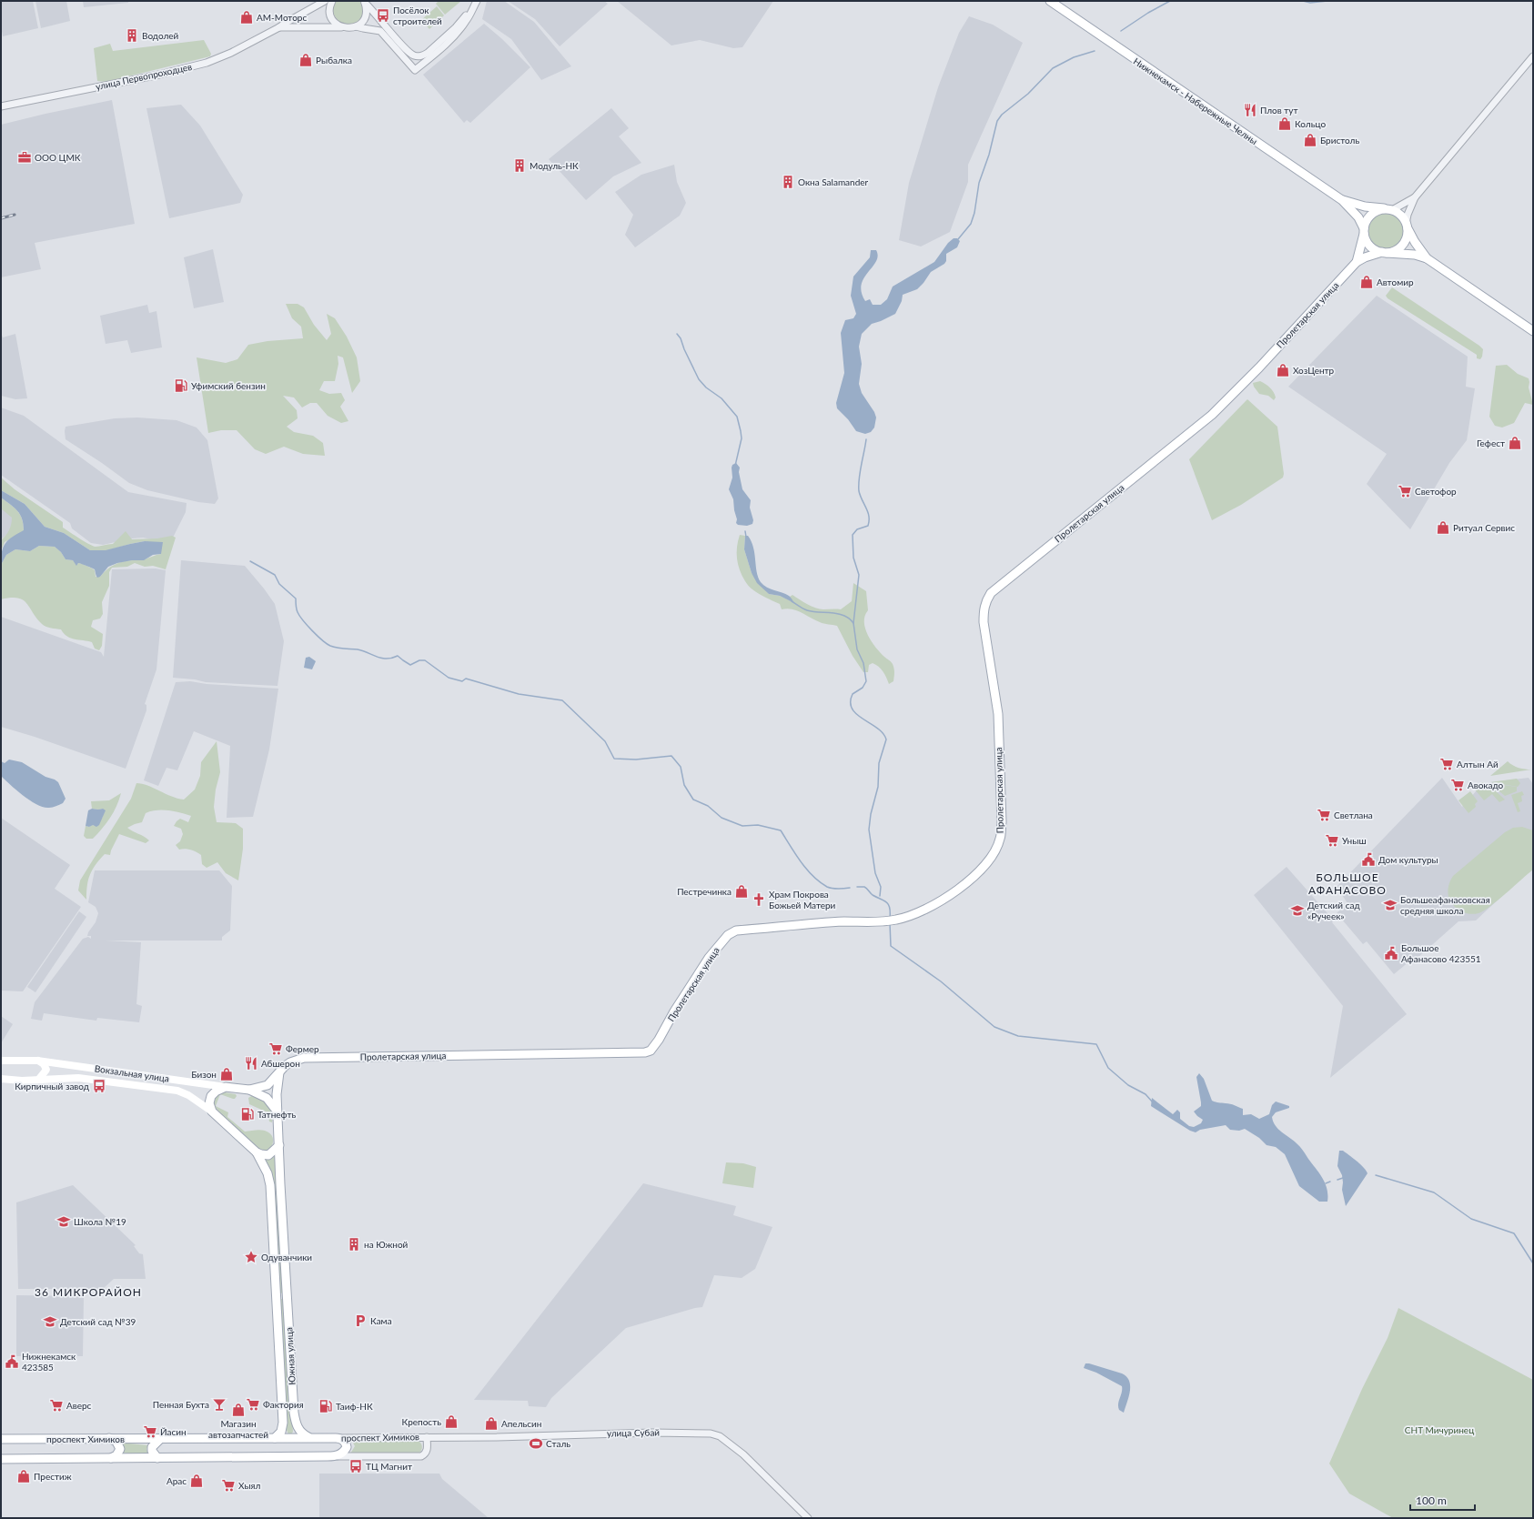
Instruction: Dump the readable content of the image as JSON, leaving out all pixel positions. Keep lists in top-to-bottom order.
{
  "streets": {
    "main road": [
      "Нижнекамск - Набережные Челны",
      "Пролетарская улица",
      "Вокзальная улица",
      "Южная улица",
      "проспект Химиков"
    ],
    "street": ["улица Первопроходцев", "улица Субай"]
  },
  "crossings": [
    ["Пролетарская улица", "Вокзальная улица"],
    ["Вокзальная улица", "Южная улица"],
    ["Южная улица", "проспект Химиков"],
    ["улица Субай", "проспект Химиков"]
  ],
  "districts": ["БОЛЬШОЕ АФАНАСОВО", "36 МИКРОРАЙОН"],
  "parks": ["СНТ Мичуринец"],
  "places": {
    "bus stop": ["Посёлок строителей", "Кирпичный завод", "ТЦ Магнит"],
    "shop": [
      "АМ-Моторс",
      "Рыбалка",
      "Кольцо",
      "Бристоль",
      "Автомир",
      "ХозЦентр",
      "Гефест",
      "Ритуал Сервис",
      "Пестречинка",
      "Бизон",
      "Магазин автозапчастей",
      "Крепость",
      "Апельсин",
      "Престиж",
      "Арас"
    ],
    "building": [
      "Водолей",
      "Модуль-НК",
      "Окна Salamander",
      "на Южной"
    ],
    "restaurant": ["Плов тут", "Абшерон"],
    "office": ["ООО ЦМК"],
    "fuel station": ["Уфимский бензин", "Татнефть", "Таиф-НК"],
    "supermarket": [
      "Светофор",
      "Алтын Ай",
      "Авокадо",
      "Светлана",
      "Уныш",
      "Фермер",
      "Фактория",
      "Аверс",
      "Йасин",
      "Хыял"
    ],
    "public building": ["Дом культуры", "Большое Афанасово 423551", "Нижнекамск 423585"],
    "church": ["Храм Покрова Божьей Матери"],
    "school or university": [
      "Большеафанасовская средняя школа",
      "Детский сад «Ручеек»",
      "Школа №19",
      "Детский сад №39"
    ],
    "place": ["Одуванчики"],
    "parking": ["Кама"],
    "bar": ["Пенная Бухта"],
    "sports": ["Сталь"]
  },
  "scale_bar": "100 m"
}
